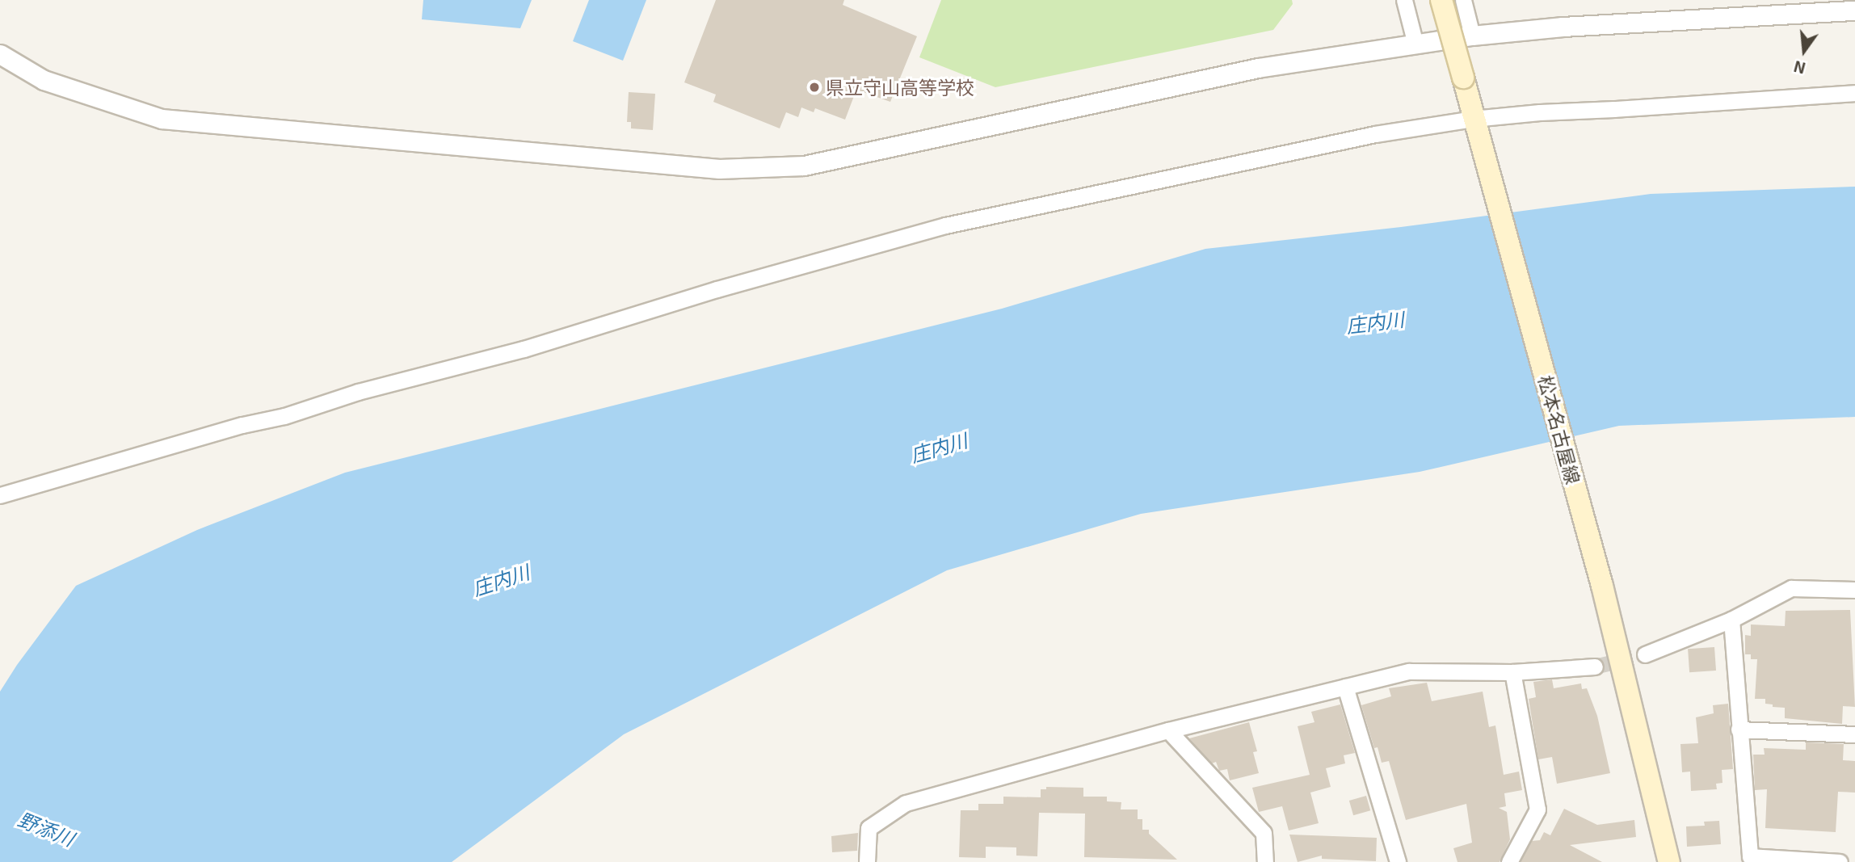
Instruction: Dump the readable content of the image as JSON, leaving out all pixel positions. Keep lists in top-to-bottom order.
{
  "streets": {
    "main road": ["松本名古屋線"]
  },
  "water": ["庄内川", "野添川"],
  "places": ["県立守山高等学校"],
  "north": "bottom"
}
